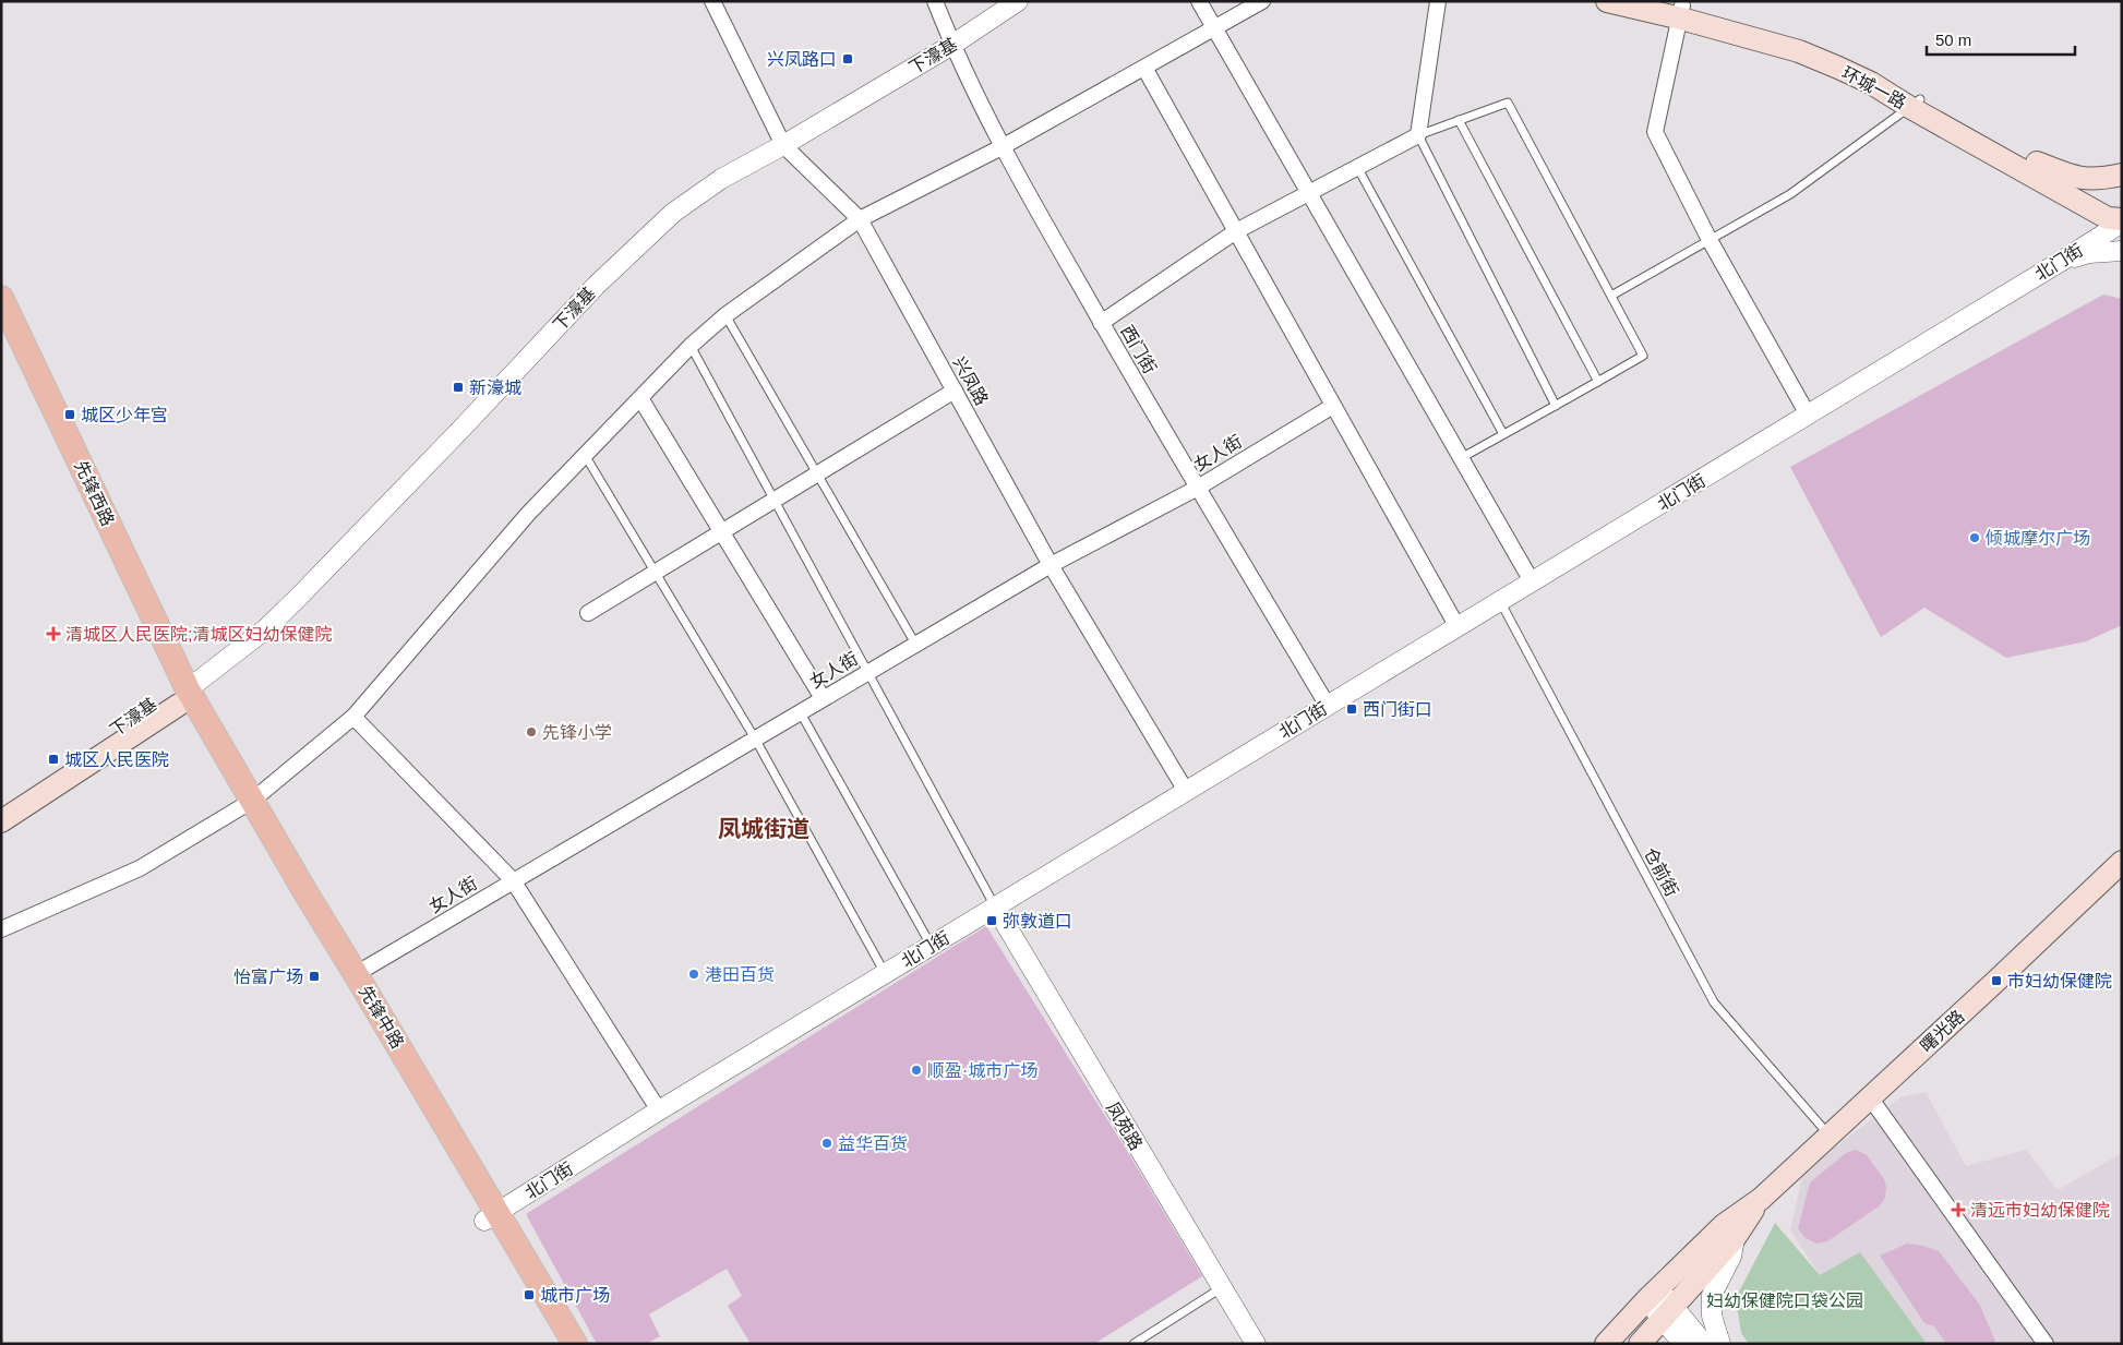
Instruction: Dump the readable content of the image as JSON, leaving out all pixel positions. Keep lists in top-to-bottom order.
{
  "streets": {
    "main road": [
      "下濠基",
      "环城一路",
      "先锋西路",
      "先锋中路",
      "曙光路"
    ],
    "street": [
      "北门街",
      "西门街",
      "兴凤路",
      "女人街",
      "凤苑路"
    ],
    "lane": ["仓前街"]
  },
  "crossings": [
    ["下濠基", "西门街"],
    ["下濠基", "兴凤路"],
    ["下濠基", "先锋西路"],
    ["下濠基", "先锋中路"],
    ["环城一路", "北门街"],
    ["北门街", "西门街"],
    ["北门街", "兴凤路"],
    ["北门街", "仓前街"],
    ["北门街", "先锋中路"],
    ["北门街", "凤苑路"],
    ["西门街", "女人街"],
    ["兴凤路", "女人街"],
    ["女人街", "先锋中路"],
    ["先锋西路", "先锋中路"],
    ["仓前街", "曙光路"]
  ],
  "districts": ["凤城街道"],
  "parks": ["妇幼保健院口袋公园"],
  "places": {
    "transit": [
      "兴凤路口",
      "新濠城",
      "城区少年宫",
      "西门街口",
      "城区人民医院",
      "弥敦道口",
      "怡富广场",
      "市妇幼保健院",
      "城市广场"
    ],
    "other": [
      "倾城摩尔广场",
      "先锋小学",
      "港田百货",
      "顺盈·城市广场",
      "益华百货"
    ],
    "health": ["清城区人民医院;清城区妇幼保健院", "清远市妇幼保健院"]
  },
  "scale_bar": "50 m"
}
